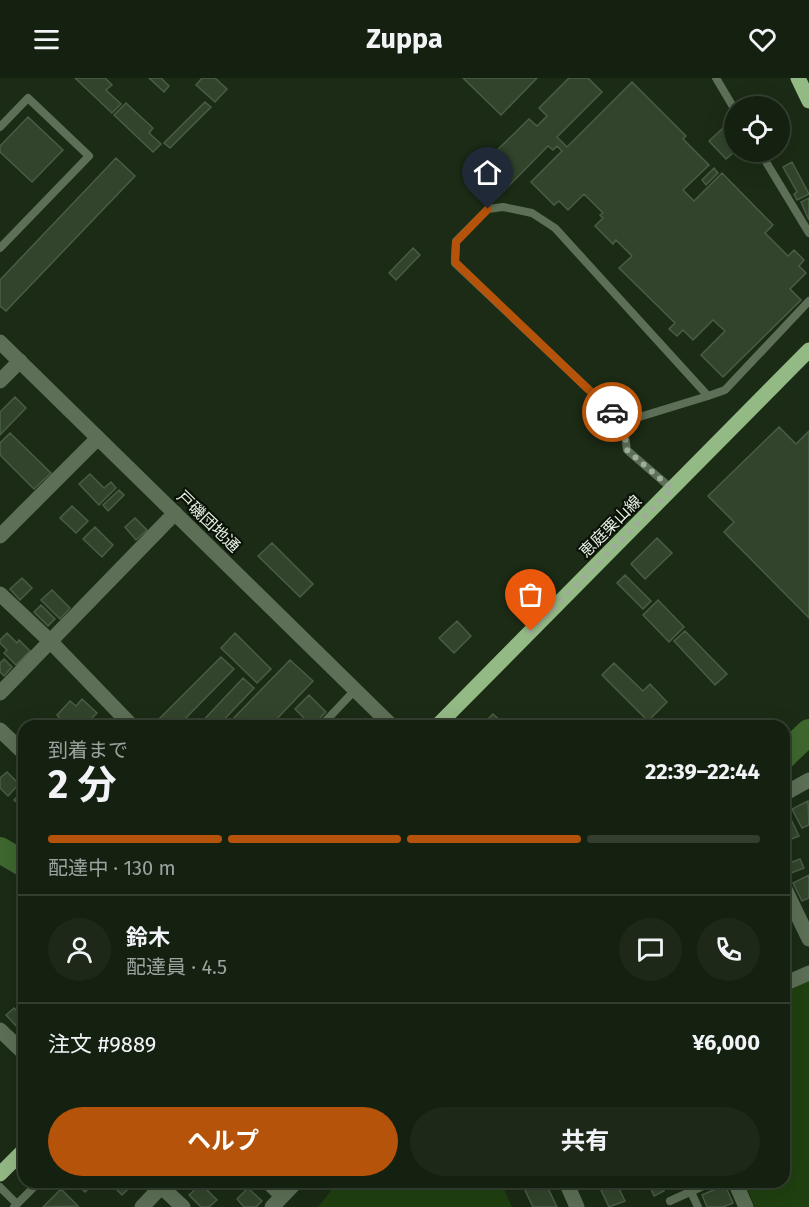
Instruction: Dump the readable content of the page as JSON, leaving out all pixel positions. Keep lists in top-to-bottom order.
{
  "streets": {
    "main road": ["恵庭栗山線"],
    "street": ["戸磯団地通"]
  },
  "page": {
    "header": "Zuppa",
    "heading": ["2 分", "到着まで", "22:39–22:44"],
    "panel": [
      "鈴木",
      "配達員 · 4.5",
      "注文 #9889",
      "¥6,000"
    ],
    "bar": "配達中 · 130 m",
    "buttons": ["ヘルプ", "共有"]
  }
}
